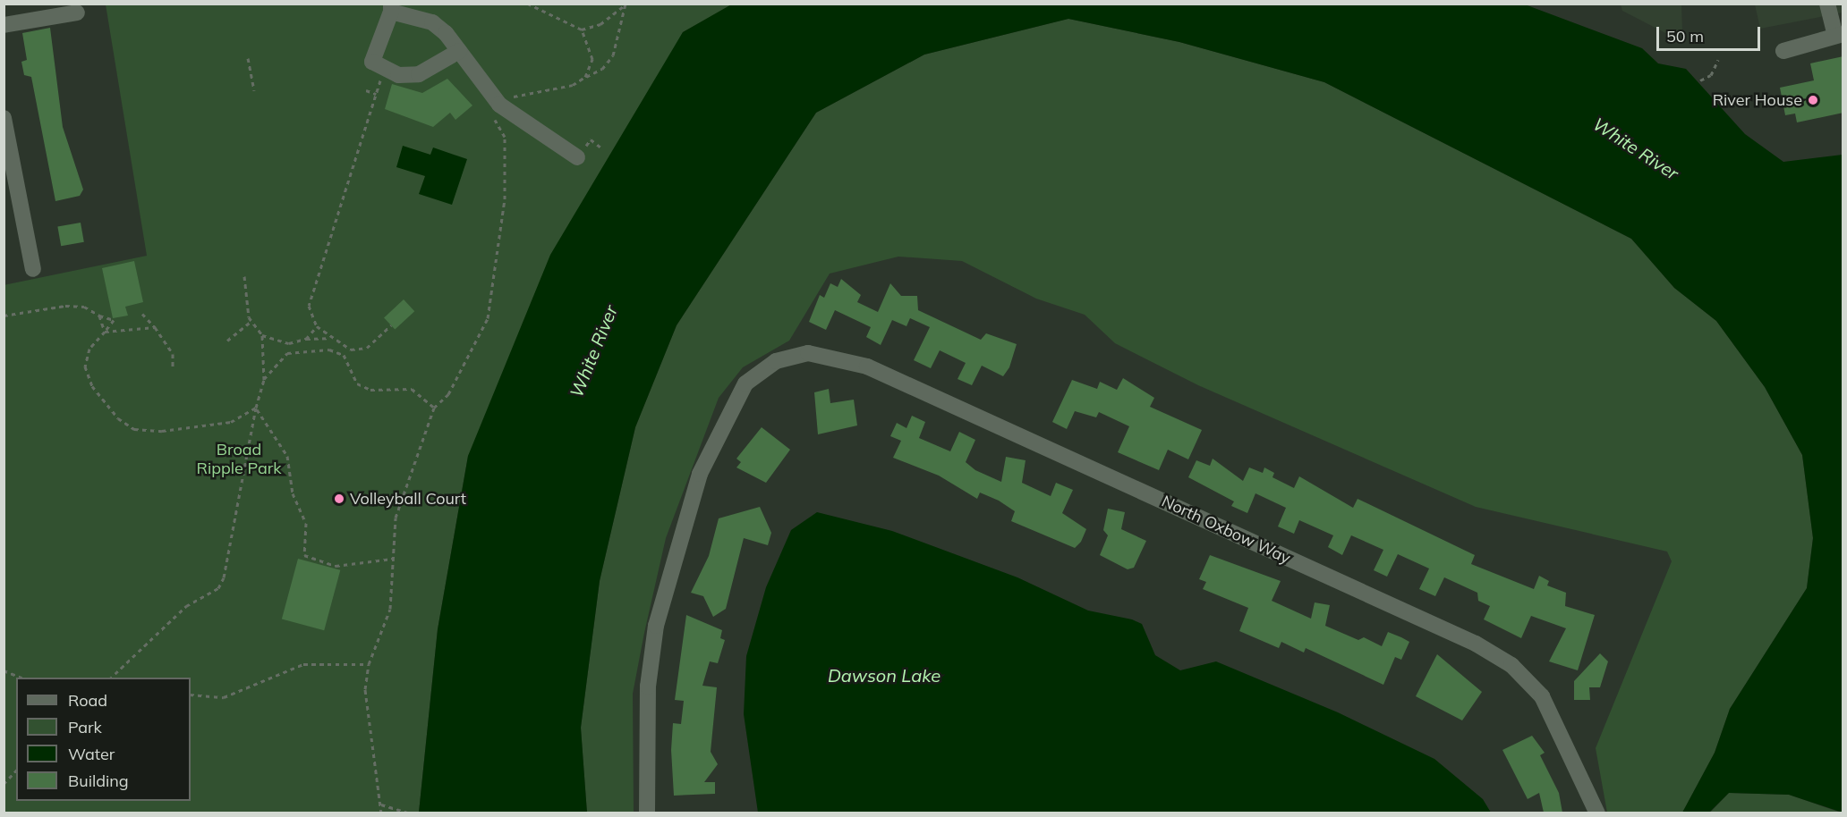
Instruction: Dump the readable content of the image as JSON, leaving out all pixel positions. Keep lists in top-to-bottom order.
{
  "streets": {
    "street": ["North Oxbow Way"]
  },
  "water": ["White River", "Dawson Lake"],
  "parks": ["Broad Ripple Park"],
  "places": ["River House", "Volleyball Court"],
  "legend": [
    "Road",
    "Park",
    "Water",
    "Building"
  ],
  "scale_bar": "50 m"
}
